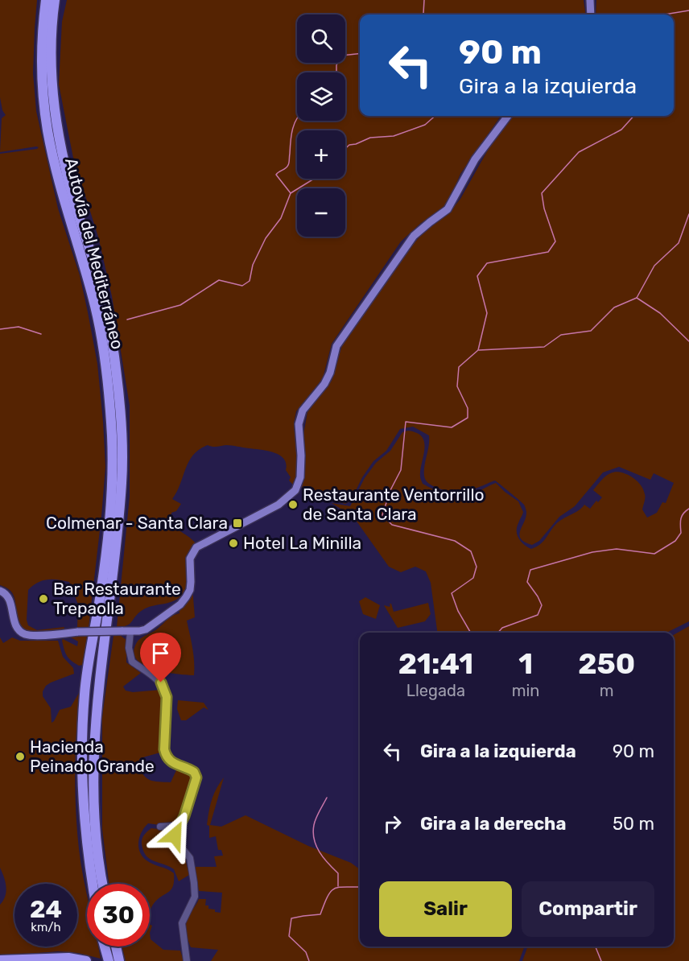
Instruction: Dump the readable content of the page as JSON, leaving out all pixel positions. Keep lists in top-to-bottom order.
{
  "streets": {
    "highway": ["Autovía del Mediterráneo"]
  },
  "places": {
    "other": [
      "Restaurante Ventorrillo de Santa Clara",
      "Hotel La Minilla",
      "Bar Restaurante Trepaolla",
      "Hacienda Peinado Grande"
    ],
    "transit": ["Colmenar - Santa Clara"]
  },
  "page": {
    "map_buttons": ["+", "−"],
    "turn": ["90 m", "Gira a la izquierda"],
    "eta": [
      "21:41",
      "Llegada",
      "1",
      "min",
      "250",
      "m"
    ],
    "list": [
      {
        "name": "Gira a la izquierda",
        "value": "90 m"
      },
      {
        "name": "Gira a la derecha",
        "value": "50 m"
      }
    ],
    "buttons": ["Salir", "Compartir"],
    "speed": "24 km/h",
    "limit": "30"
  }
}
